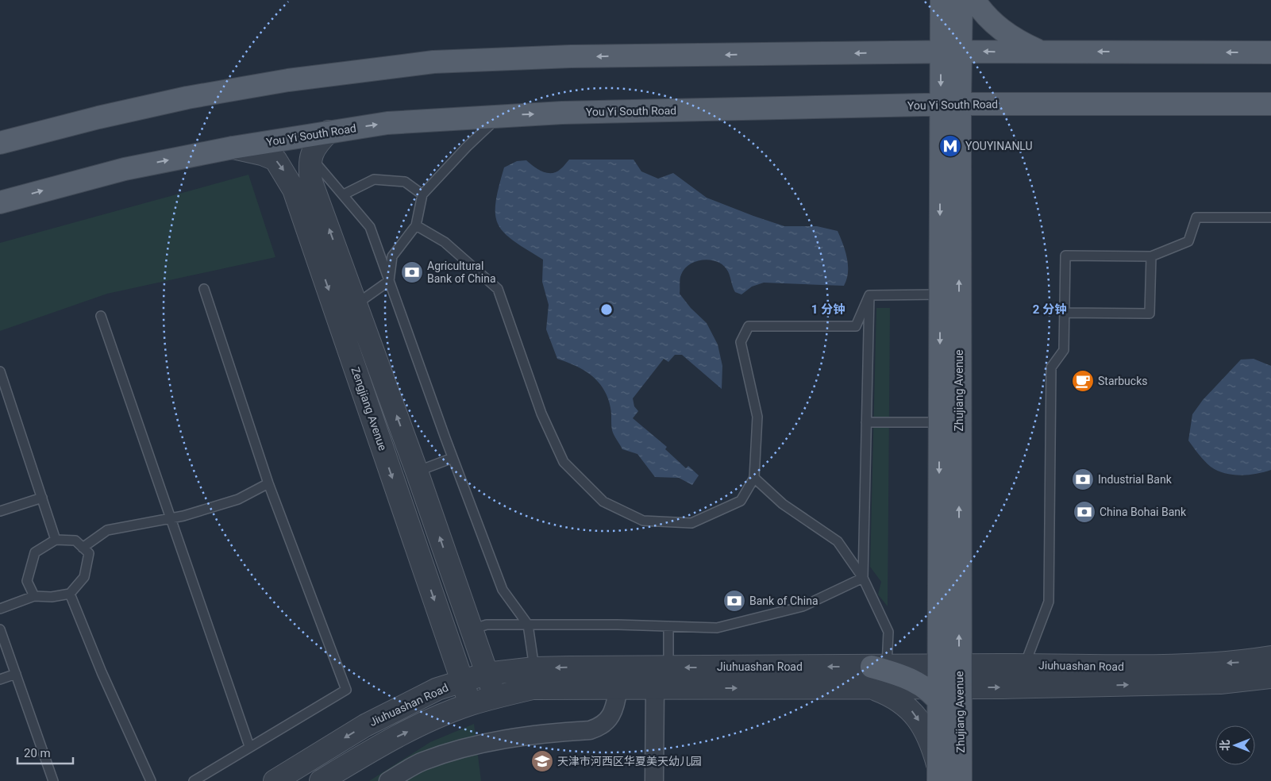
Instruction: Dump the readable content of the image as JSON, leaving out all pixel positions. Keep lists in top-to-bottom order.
{
  "streets": {
    "main road": ["You Yi South Road", "Zhujiang Avenue"],
    "street": ["Zengjiang Avenue", "Jiuhuashan Road"]
  },
  "crossings": [
    ["You Yi South Road", "Zhujiang Avenue"],
    ["You Yi South Road", "Zengjiang Avenue"],
    ["Zhujiang Avenue", "Jiuhuashan Road"],
    ["Zengjiang Avenue", "Jiuhuashan Road"]
  ],
  "places": {
    "metro station": ["YOUYINANLU"],
    "bank": [
      "Agricultural Bank of China",
      "Industrial Bank",
      "China Bohai Bank",
      "Bank of China"
    ],
    "cafe": ["Starbucks"],
    "school or university": ["天津市河西区华夏美天幼儿园"]
  },
  "scale_bar": "20 m",
  "north": "left",
  "rings": ["1 分钟", "2 分钟"]
}
